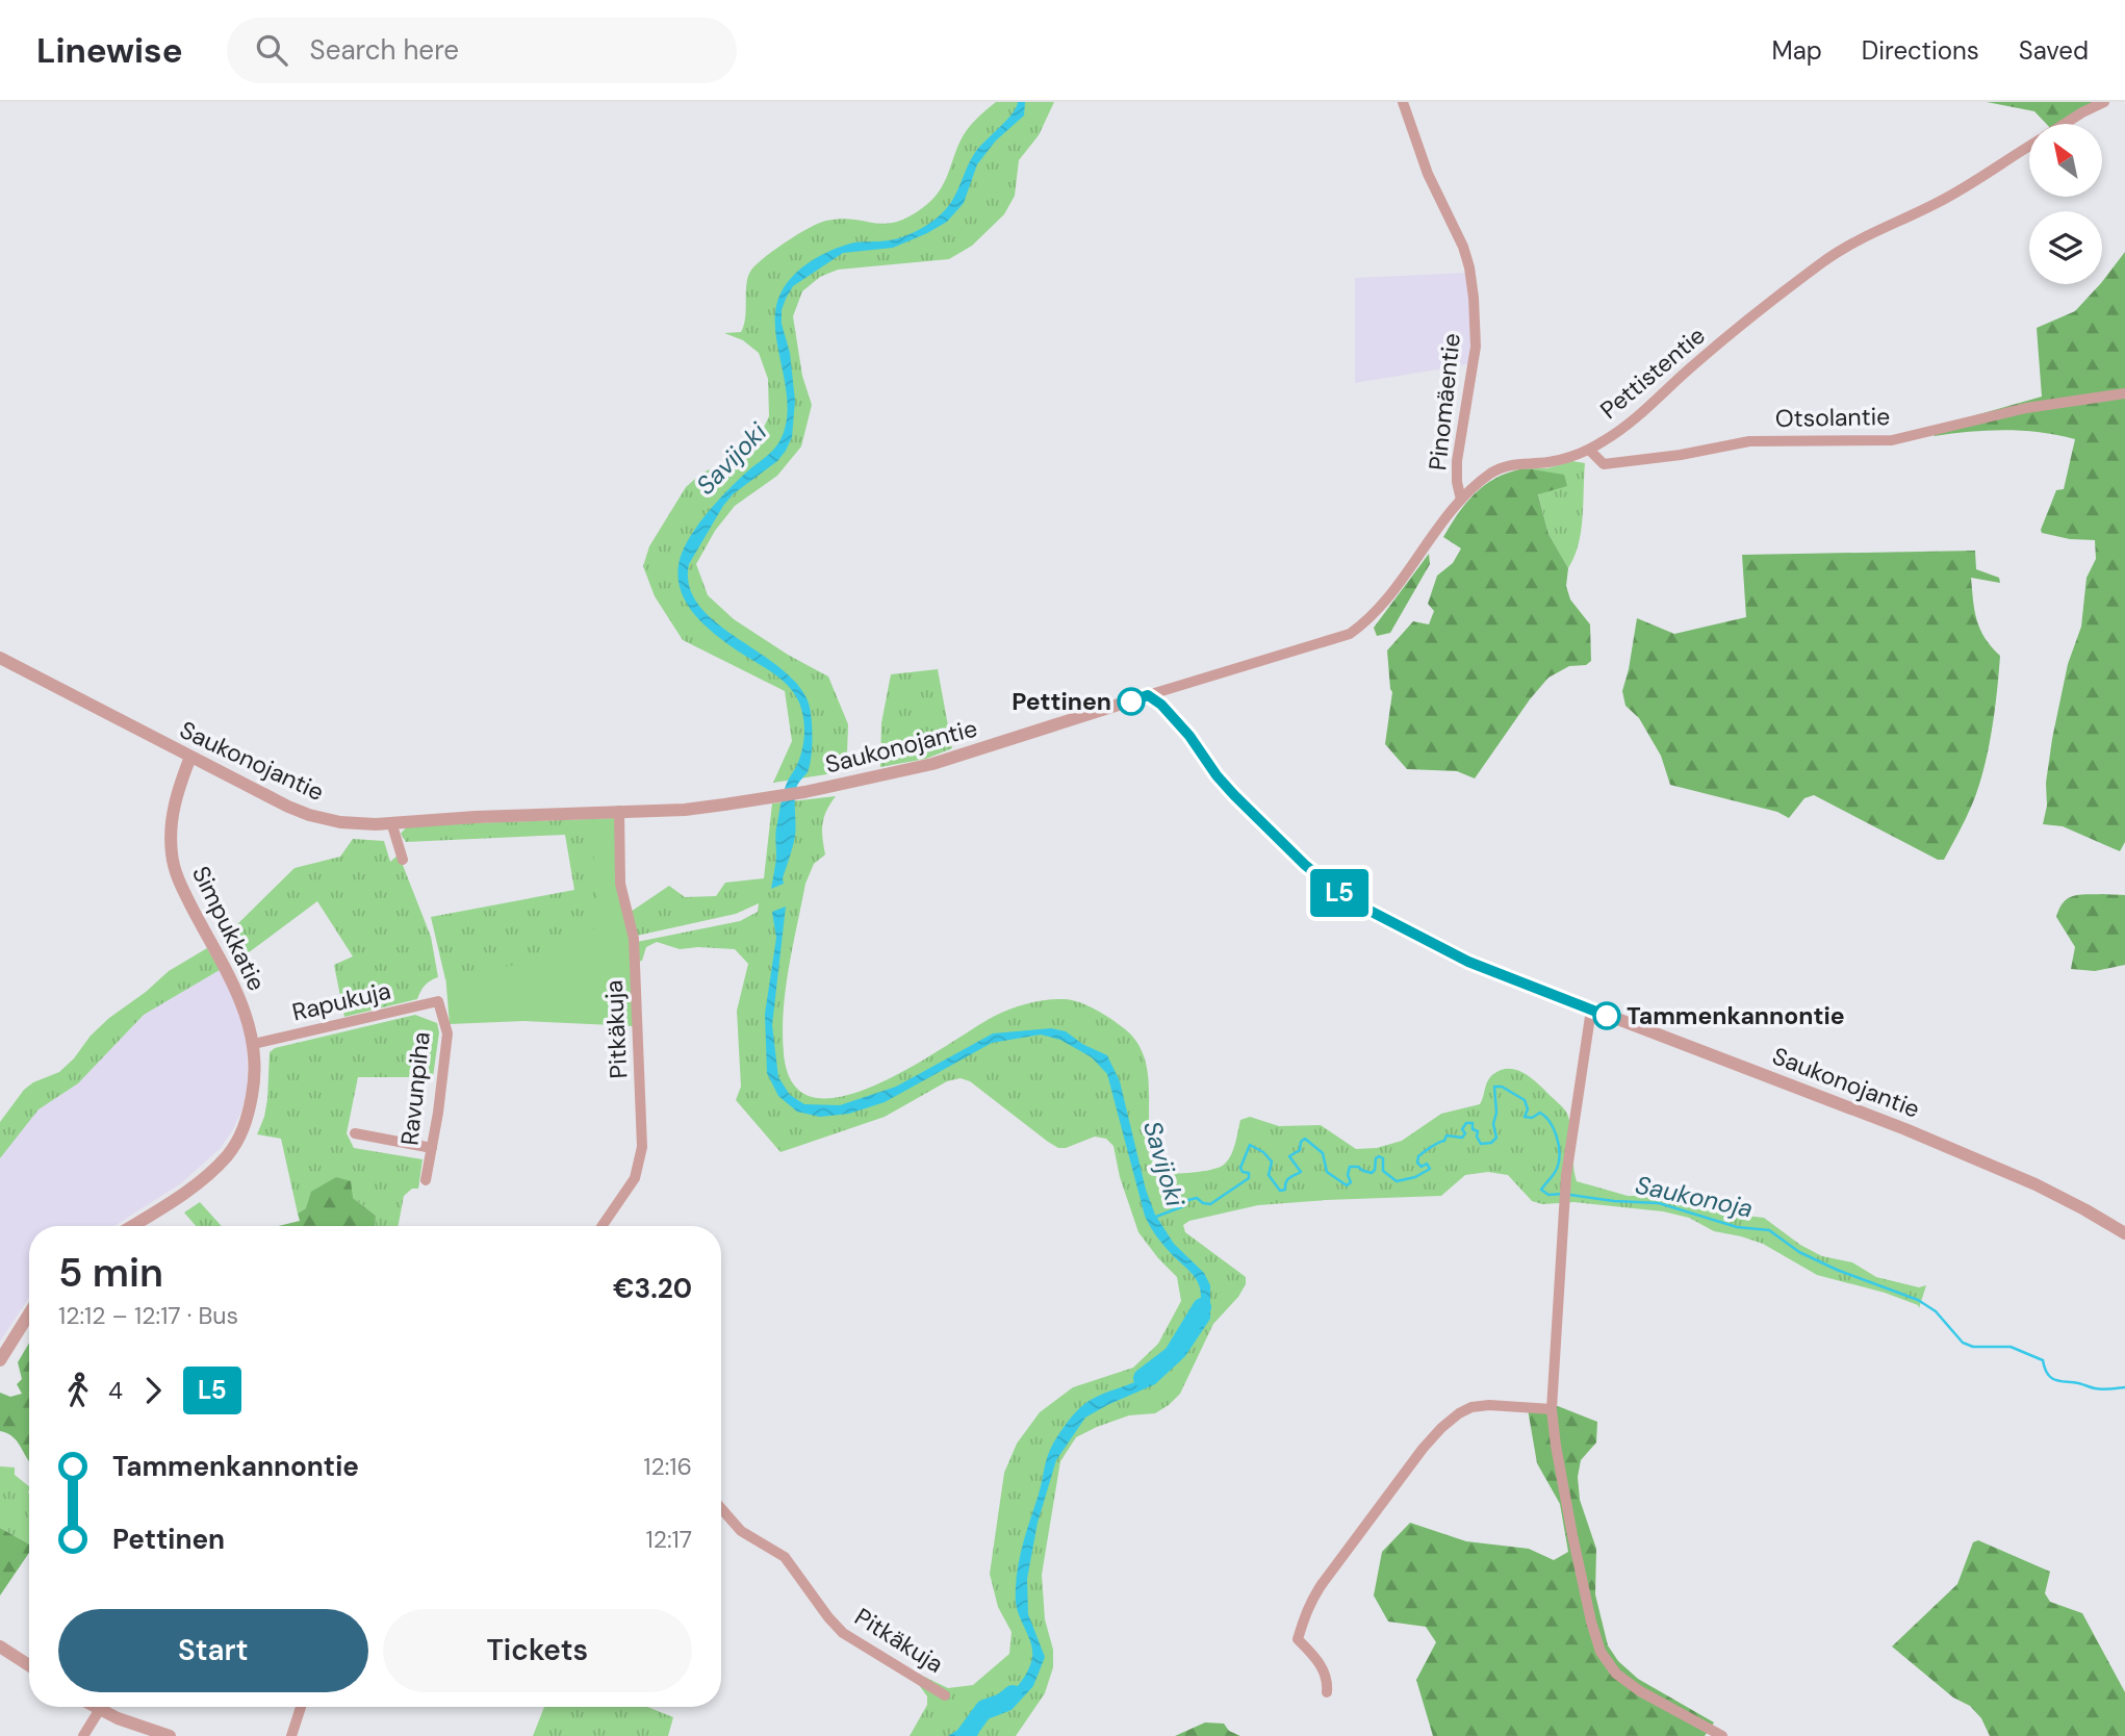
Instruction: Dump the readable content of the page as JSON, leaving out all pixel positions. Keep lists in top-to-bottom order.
{
  "streets": {
    "street": [
      "Pettistentie",
      "Pinomäentie",
      "Otsolantie",
      "Saukonojantie",
      "Simpukkatie",
      "Rapukuja",
      "Pitkäkuja",
      "Ravunpiha"
    ]
  },
  "crossings": [
    ["Pettistentie", "Pinomäentie"],
    ["Pettistentie", "Otsolantie"],
    ["Pettistentie", "Saukonojantie"],
    ["Saukonojantie", "Simpukkatie"],
    ["Saukonojantie", "Pitkäkuja"],
    ["Simpukkatie", "Rapukuja"],
    ["Rapukuja", "Ravunpiha"]
  ],
  "water": ["Savijoki", "Saukonoja"],
  "places": ["Pettinen", "Tammenkannontie"],
  "lines": ["bus line L5"],
  "north": "top left",
  "page": {
    "header": "Linewise",
    "search": "Search here",
    "nav": ["Map", "Directions", "Saved"],
    "on_map": "L5",
    "heading": ["5 min", "12:12 – 12:17 · Bus", "€3.20"],
    "legs": ["4", "L5"],
    "list": [
      {
        "name": "Tammenkannontie",
        "value": "12:16"
      },
      {
        "name": "Pettinen",
        "value": "12:17"
      }
    ],
    "buttons": ["Start", "Tickets"]
  }
}
